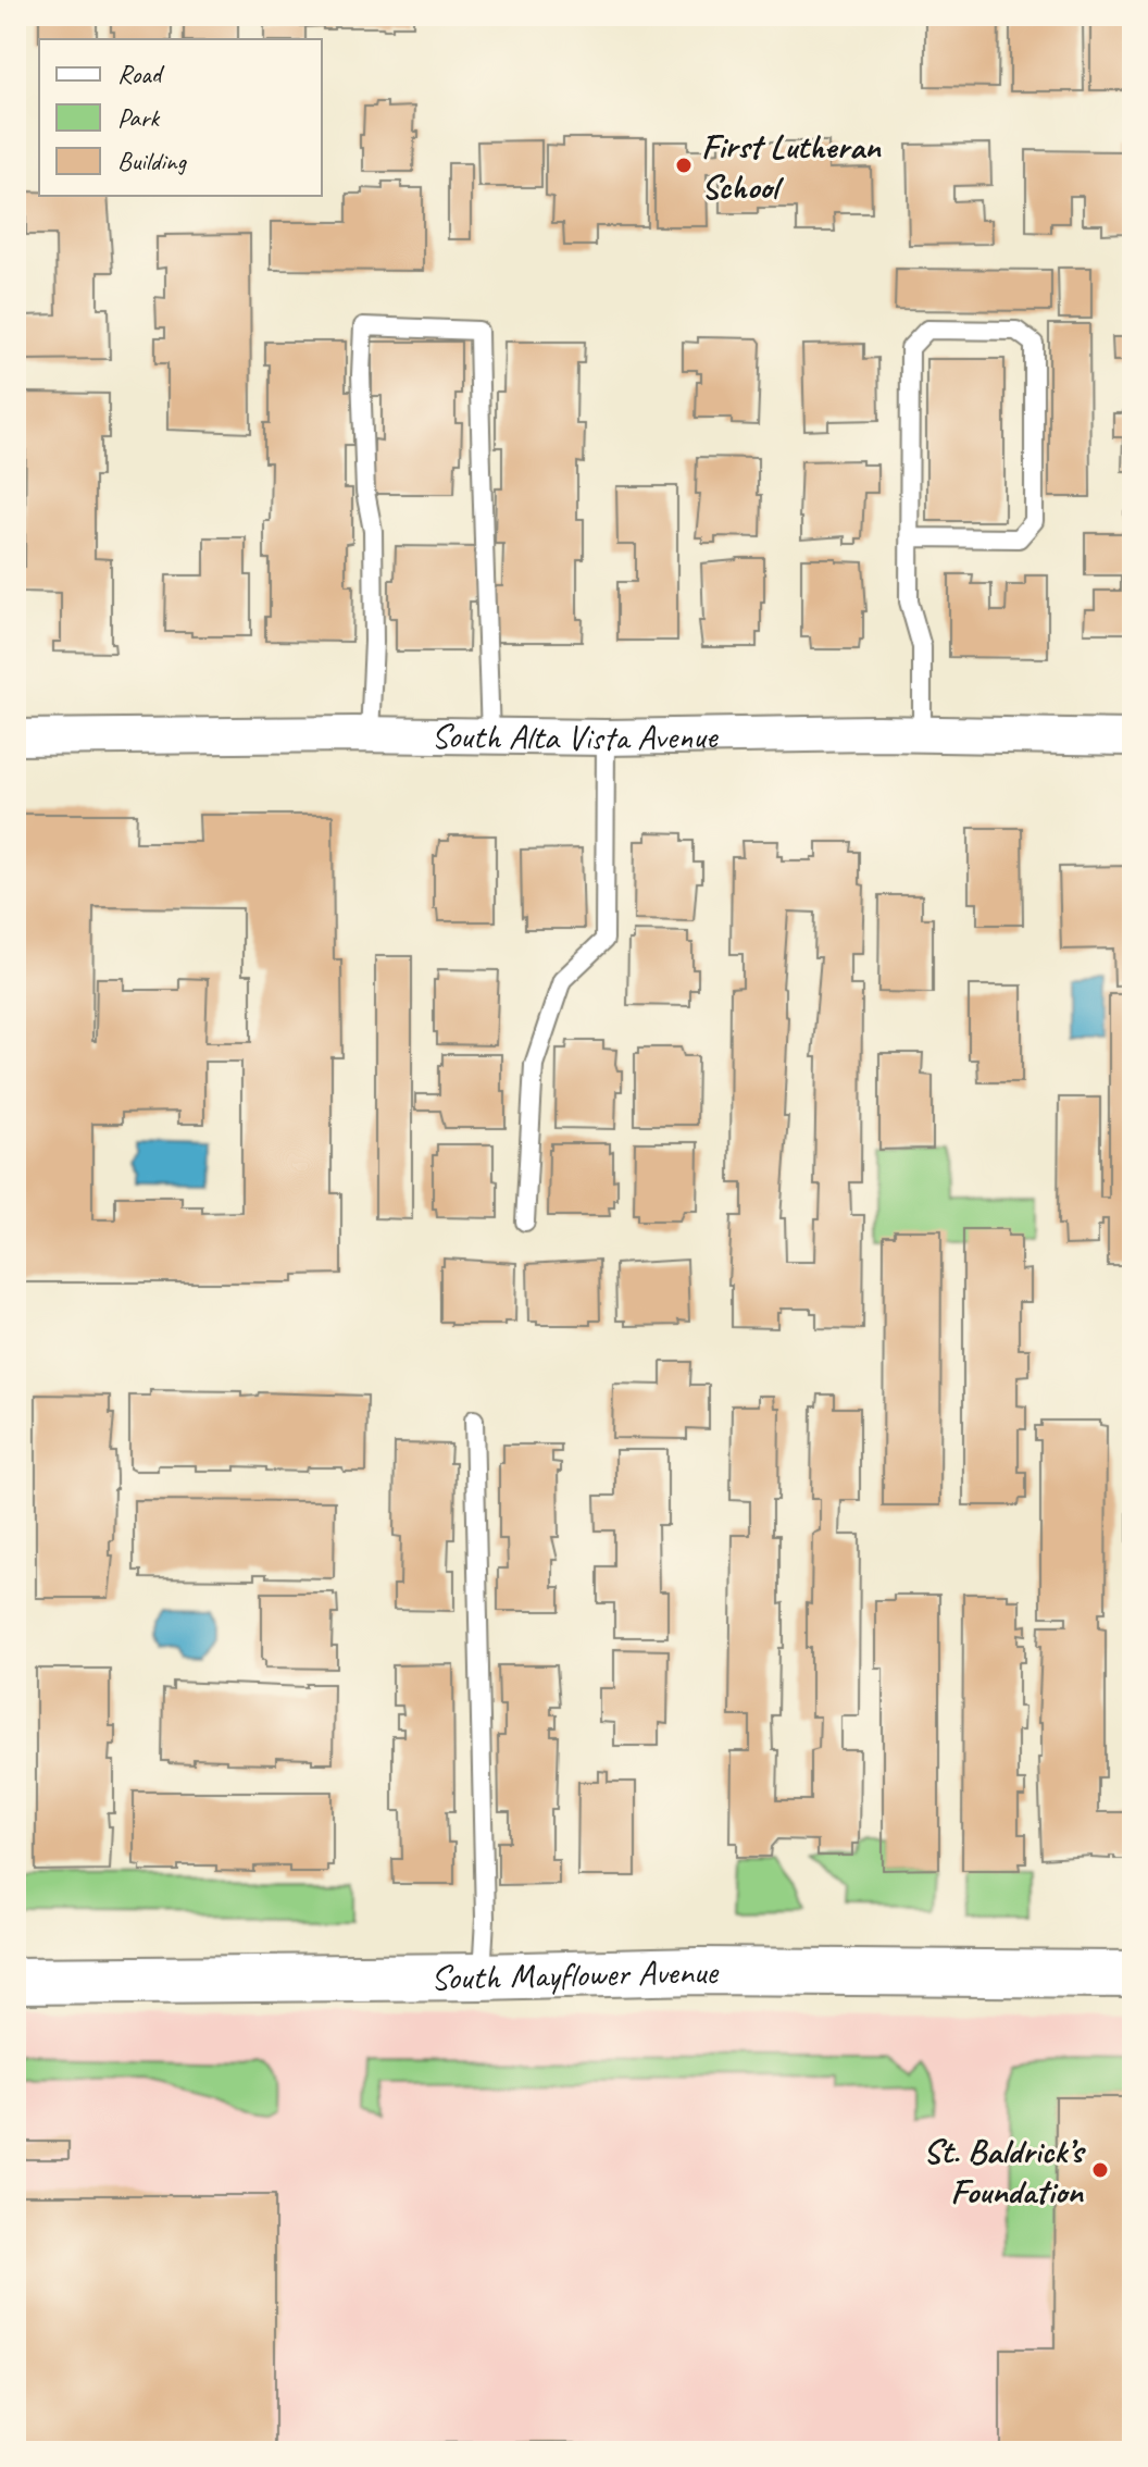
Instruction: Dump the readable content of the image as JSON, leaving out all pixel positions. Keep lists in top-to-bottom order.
{
  "streets": {
    "street": ["South Alta Vista Avenue", "South Mayflower Avenue"]
  },
  "places": ["First Lutheran School", "St. Baldrick’s Foundation"],
  "legend": ["Road", "Park", "Building"]
}
